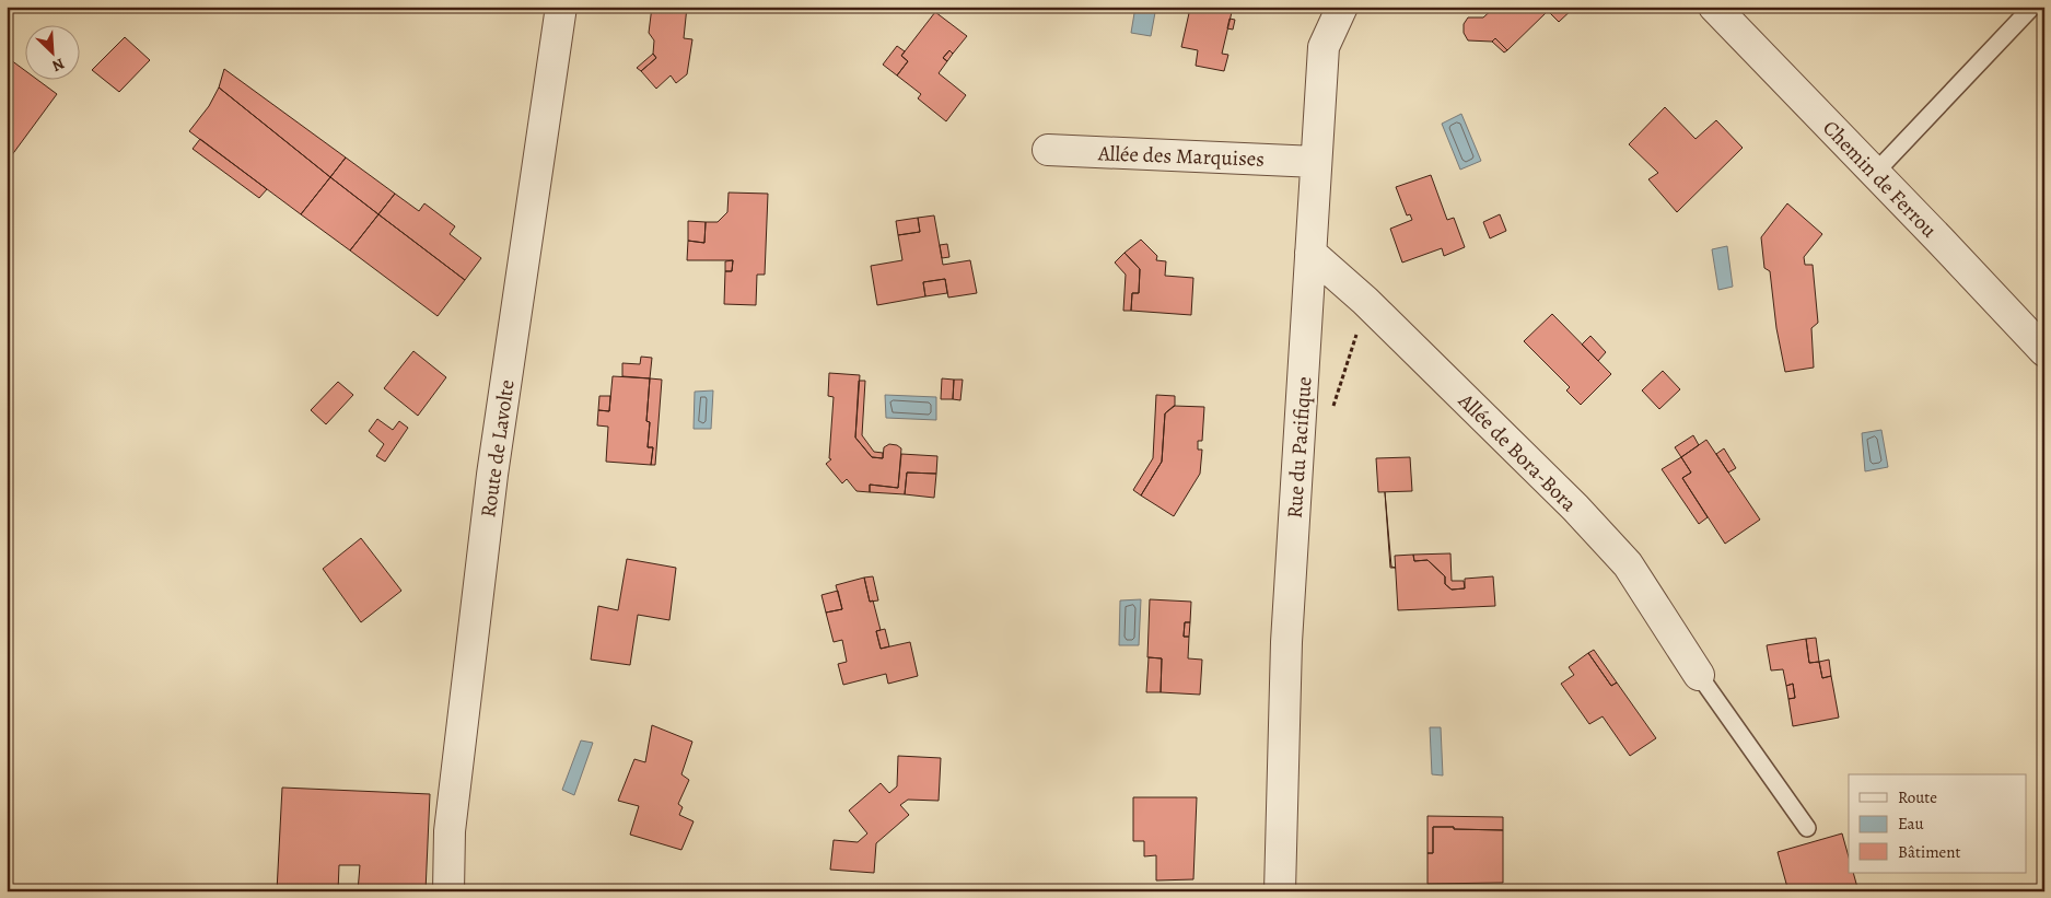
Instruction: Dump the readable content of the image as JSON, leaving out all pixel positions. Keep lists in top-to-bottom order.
{
  "streets": {
    "street": [
      "Allée des Marquises",
      "Chemin de Ferrou",
      "Rue du Pacifique",
      "Route de Lavolte",
      "Allée de Bora-Bora"
    ]
  },
  "crossings": [
    ["Allée des Marquises", "Rue du Pacifique"],
    ["Rue du Pacifique", "Allée de Bora-Bora"]
  ],
  "legend": ["Route", "Eau", "Bâtiment"],
  "north": "bottom right"
}
